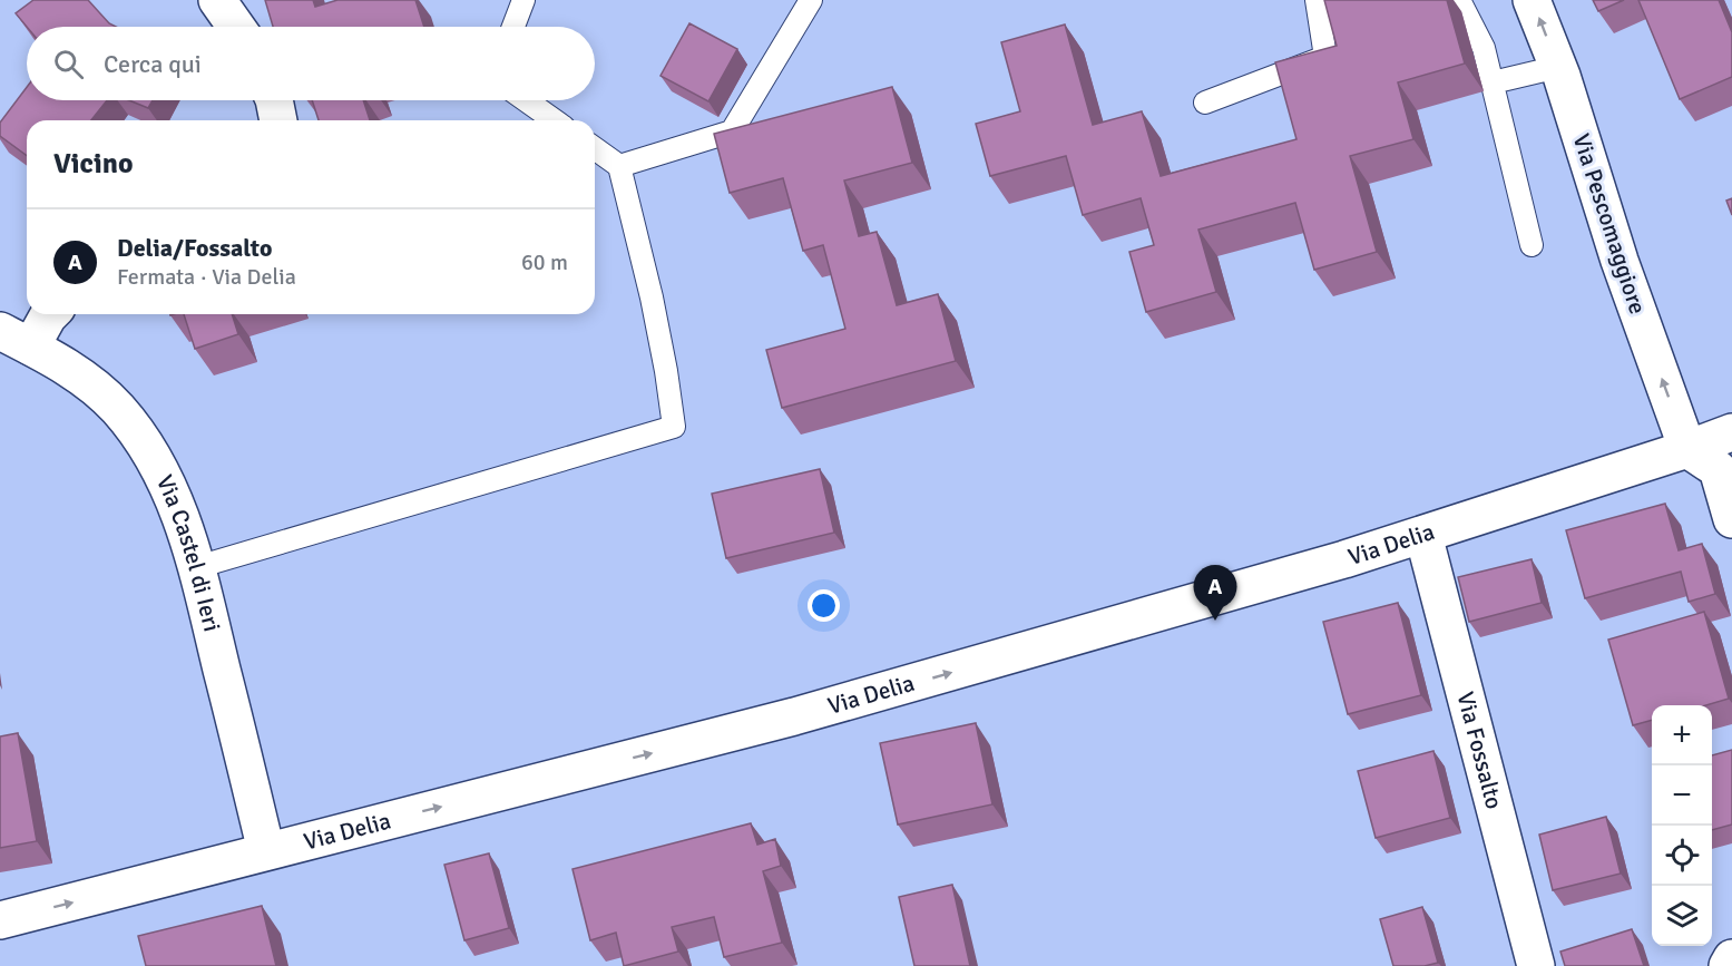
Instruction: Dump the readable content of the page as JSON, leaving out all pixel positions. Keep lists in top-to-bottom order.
{
  "streets": {
    "street": [
      "Via Pescomaggiore",
      "Via Delia",
      "Via Castel di Ieri",
      "Via Fossalto"
    ]
  },
  "crossings": [
    ["Via Pescomaggiore", "Via Delia"],
    ["Via Delia", "Via Castel di Ieri"],
    ["Via Delia", "Via Fossalto"]
  ],
  "one_way": ["Via Pescomaggiore", "Via Delia"],
  "page": {
    "search": "Cerca qui",
    "heading": "Vicino",
    "list": [
      {
        "mark": "A",
        "name": "Delia/Fossalto",
        "note": "Fermata · Via Delia",
        "value": "60 m"
      }
    ],
    "pins": "A",
    "map_buttons": ["+", "−"]
  }
}
